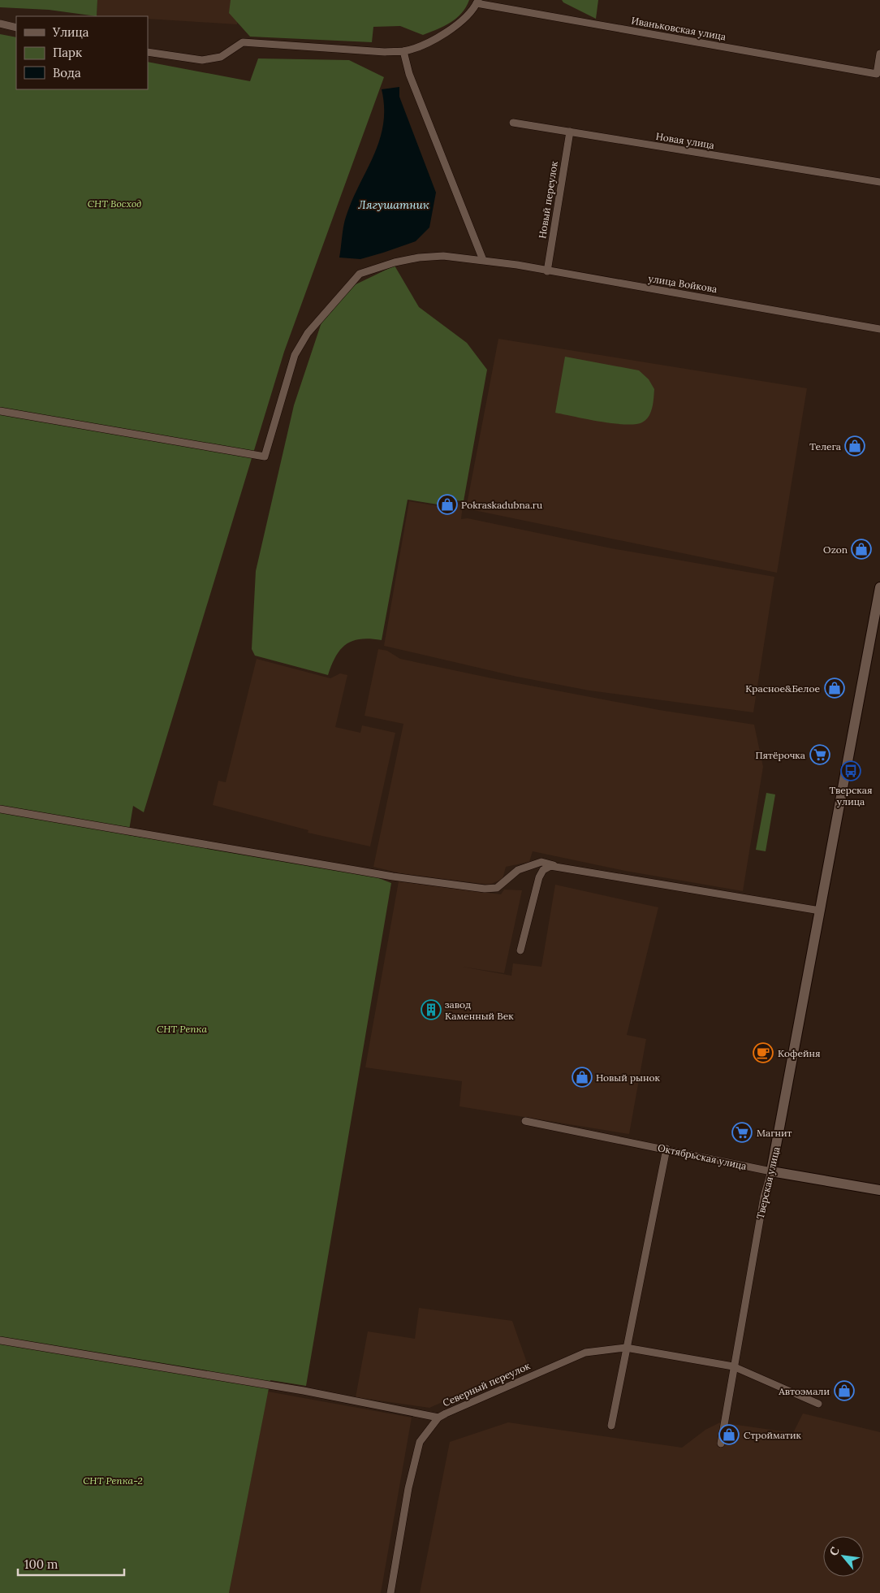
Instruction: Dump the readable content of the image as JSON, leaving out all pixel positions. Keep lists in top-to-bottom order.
{
  "streets": {
    "main road": ["Октябрьская улица", "Тверская улица"],
    "street": [
      "Иваньковская улица",
      "Новая улица",
      "Новый переулок",
      "улица Войкова",
      "Северный переулок"
    ]
  },
  "crossings": [
    ["Новая улица", "Новый переулок"],
    ["Новый переулок", "улица Войкова"],
    ["Октябрьская улица", "Тверская улица"],
    ["Тверская улица", "Северный переулок"]
  ],
  "water": ["Лягушатник"],
  "parks": ["СНТ Восход", "СНТ Репка", "СНТ Репка-2"],
  "places": {
    "shop": [
      "Телега",
      "Pokraskadubna.ru",
      "Ozon",
      "Красное&Белое",
      "Новый рынок",
      "Автоэмали",
      "Стройматик"
    ],
    "supermarket": ["Пятёрочка", "Магнит"],
    "bus stop": ["Тверская улица"],
    "building": ["завод Каменный Век"],
    "cafe": ["Кофейня"]
  },
  "legend": ["Улица", "Парк", "Вода"],
  "scale_bar": "100 m",
  "north": "top left"
}
